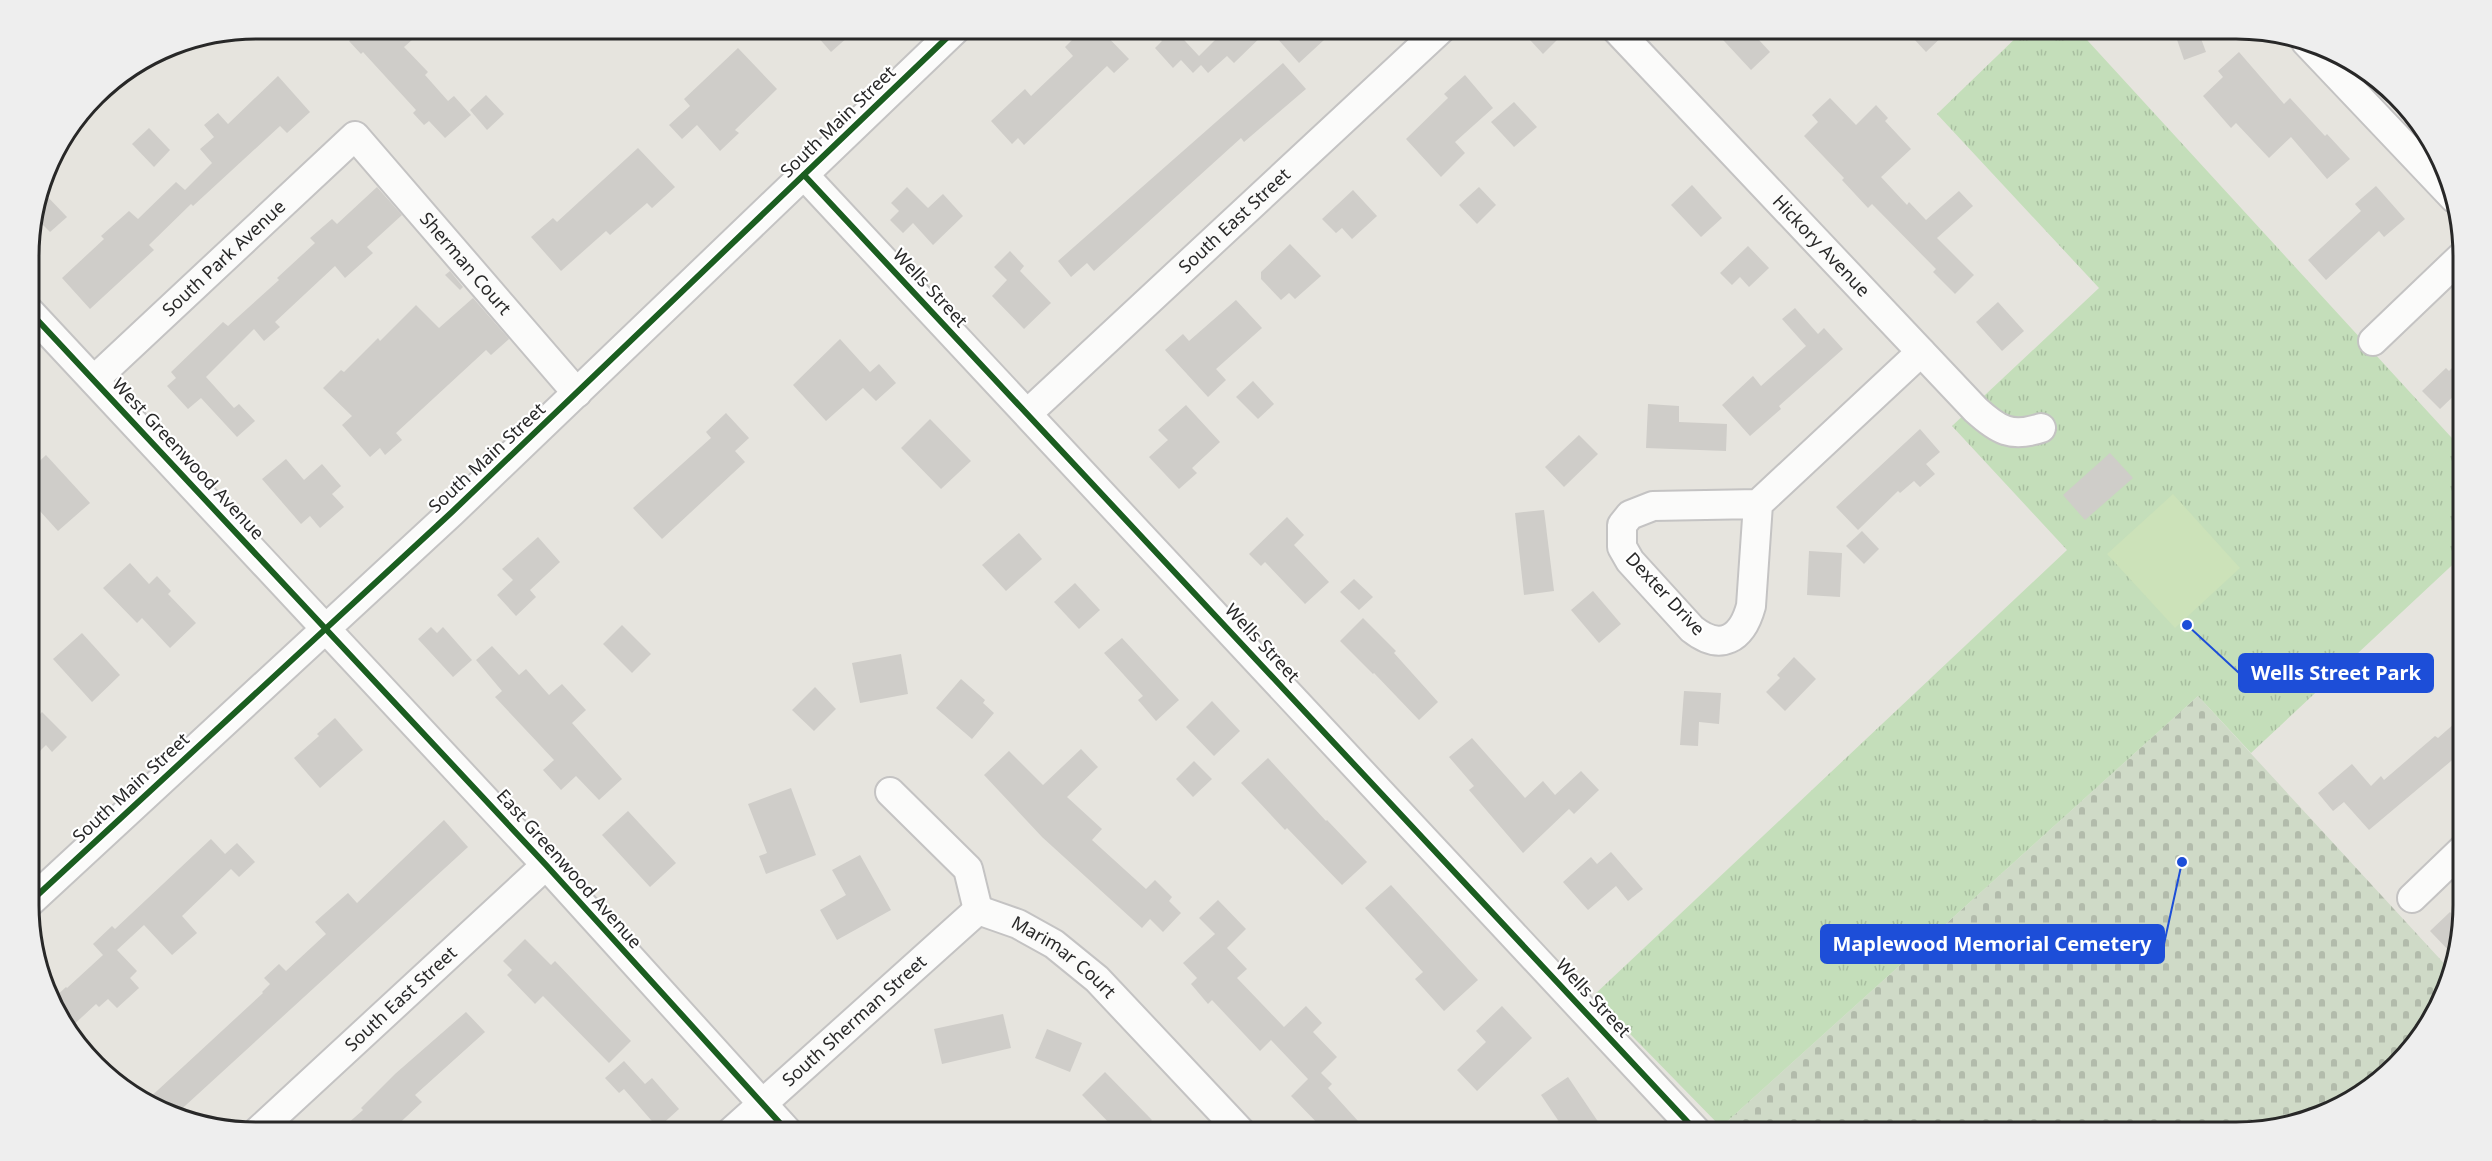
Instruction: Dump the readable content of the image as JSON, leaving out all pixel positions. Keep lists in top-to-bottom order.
{
  "streets": {
    "street": [
      "South Main Street",
      "South East Street",
      "Hickory Avenue",
      "South Park Avenue",
      "Sherman Court",
      "Wells Street",
      "West Greenwood Avenue",
      "Dexter Drive",
      "East Greenwood Avenue",
      "Marimar Court",
      "South Sherman Street"
    ]
  },
  "crossings": [
    ["South Main Street", "Sherman Court"],
    ["South Main Street", "Wells Street"],
    ["South Main Street", "West Greenwood Avenue"],
    ["South Main Street", "East Greenwood Avenue"],
    ["South East Street", "Wells Street"],
    ["South East Street", "East Greenwood Avenue"],
    ["South Park Avenue", "Sherman Court"],
    ["South Park Avenue", "West Greenwood Avenue"],
    ["West Greenwood Avenue", "East Greenwood Avenue"],
    ["East Greenwood Avenue", "South Sherman Street"],
    ["Marimar Court", "South Sherman Street"]
  ],
  "places": ["Wells Street Park", "Maplewood Memorial Cemetery"]
}
